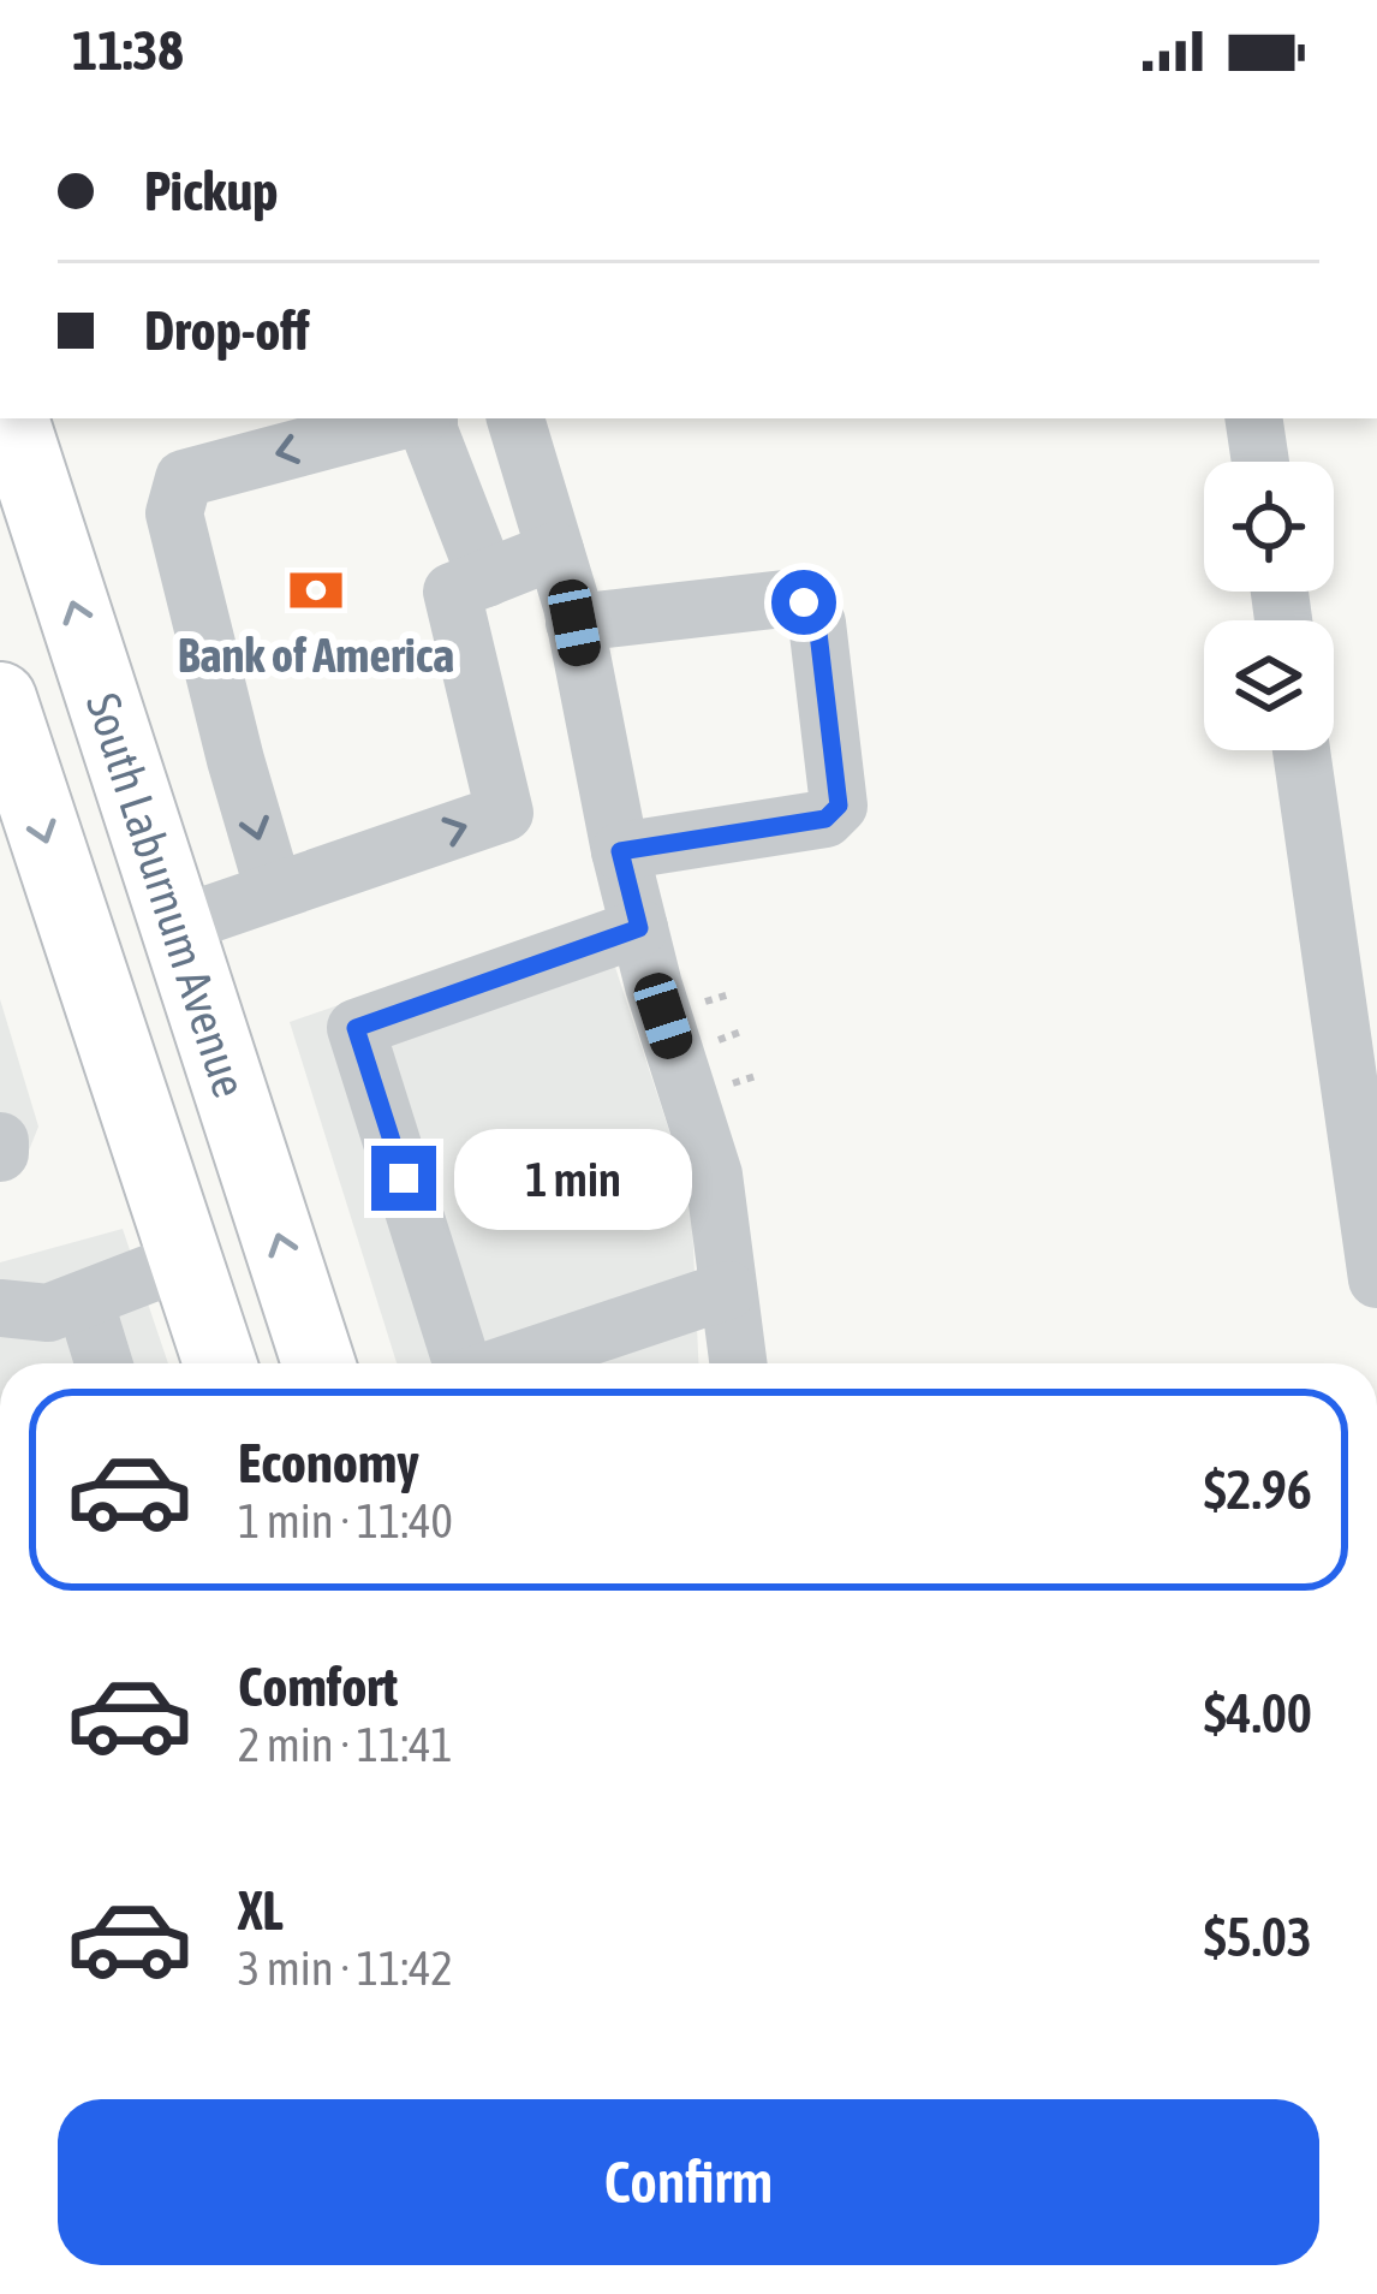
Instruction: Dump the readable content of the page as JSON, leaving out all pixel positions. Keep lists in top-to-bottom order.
{
  "streets": {
    "main road": ["South Laburnum Avenue"]
  },
  "places": {
    "bank": ["Bank of America"]
  },
  "page": {
    "status": "11:38",
    "banner": ["Pickup", "Drop-off"],
    "bubble": "1 min",
    "list": [
      {
        "name": "Economy",
        "note": "1 min · 11:40",
        "value": "$2.96"
      },
      {
        "name": "Comfort",
        "note": "2 min · 11:41",
        "value": "$4.00"
      },
      {
        "name": "XL",
        "note": "3 min · 11:42",
        "value": "$5.03"
      }
    ],
    "buttons": "Confirm"
  }
}
